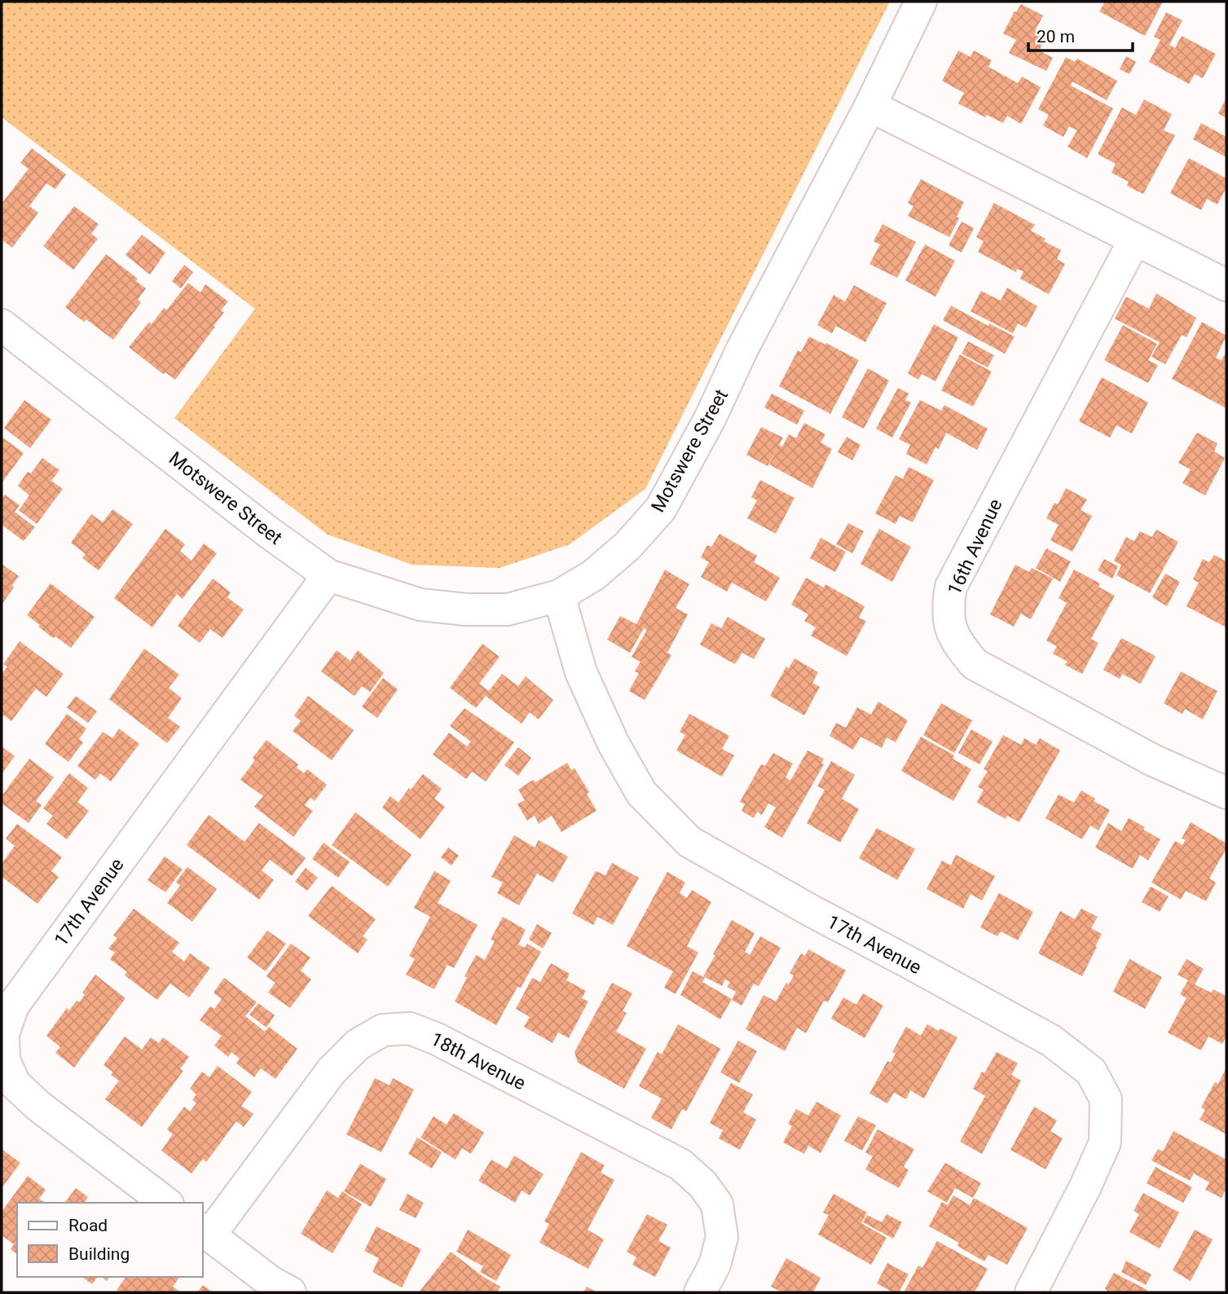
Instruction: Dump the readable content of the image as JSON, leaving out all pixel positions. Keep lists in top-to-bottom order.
{
  "streets": {
    "street": [
      "Motswere Street",
      "16th Avenue",
      "17th Avenue",
      "18th Avenue"
    ]
  },
  "crossings": [
    ["Motswere Street", "17th Avenue"]
  ],
  "legend": ["Road", "Building"],
  "scale_bar": "20 m"
}
